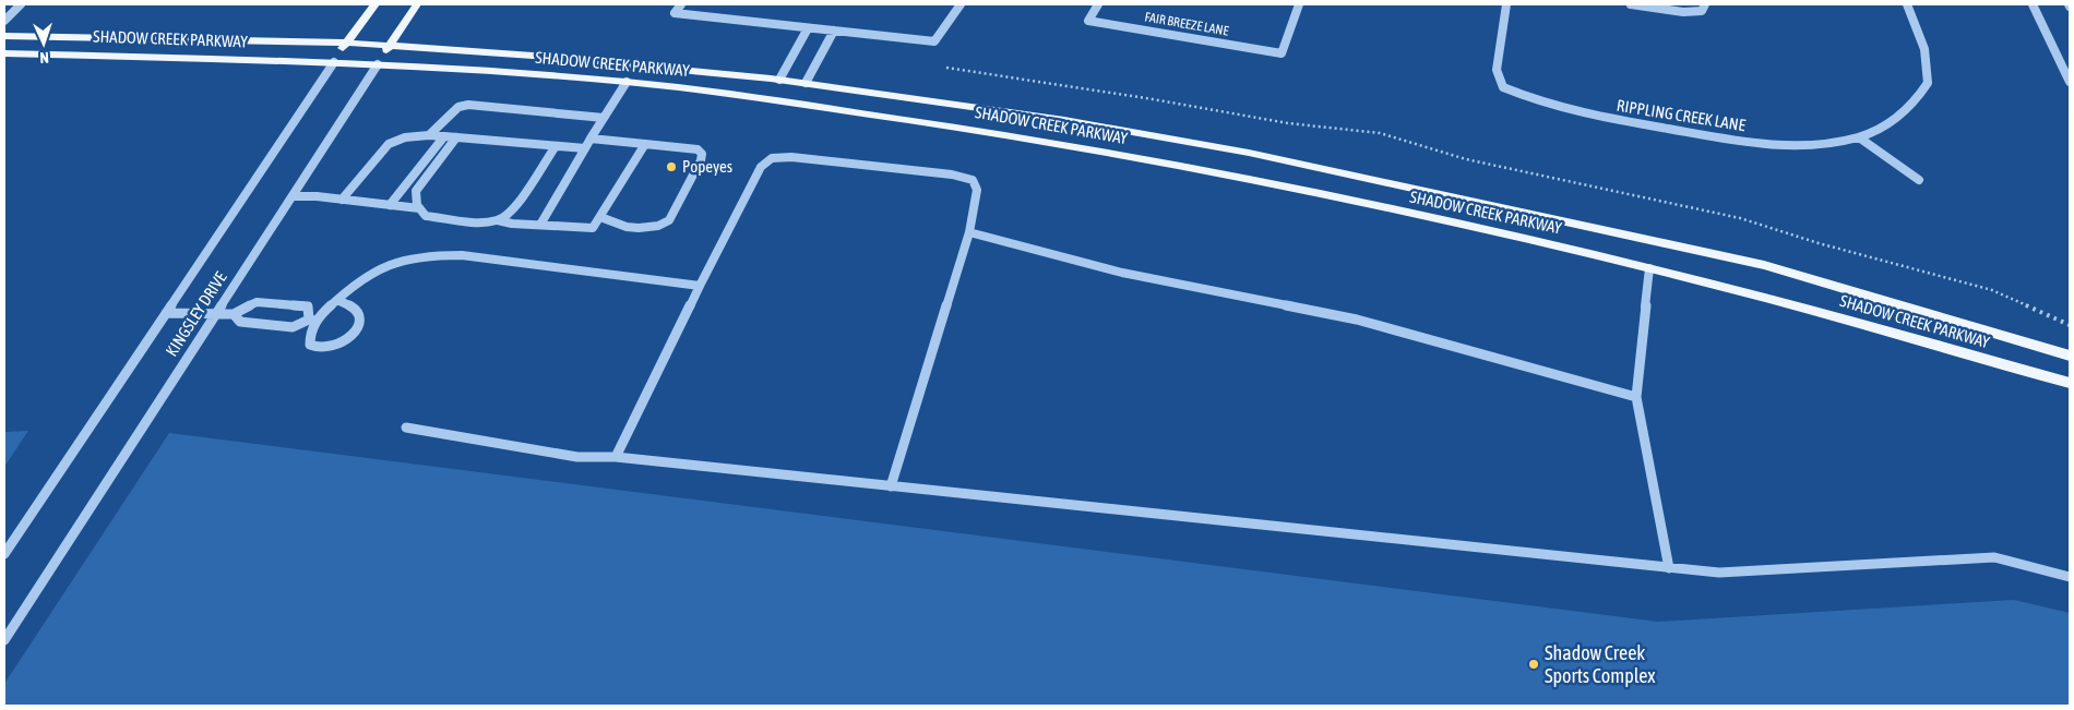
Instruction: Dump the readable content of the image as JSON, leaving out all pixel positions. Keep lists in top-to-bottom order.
{
  "streets": {
    "main road": ["SHADOW CREEK PARKWAY", "KINGSLEY DRIVE"],
    "street": ["FAIR BREEZE LANE", "RIPPLING CREEK LANE"]
  },
  "crossings": [
    ["SHADOW CREEK PARKWAY", "KINGSLEY DRIVE"]
  ],
  "places": ["Popeyes", "Shadow Creek Sports Complex"],
  "north": "bottom"
}
